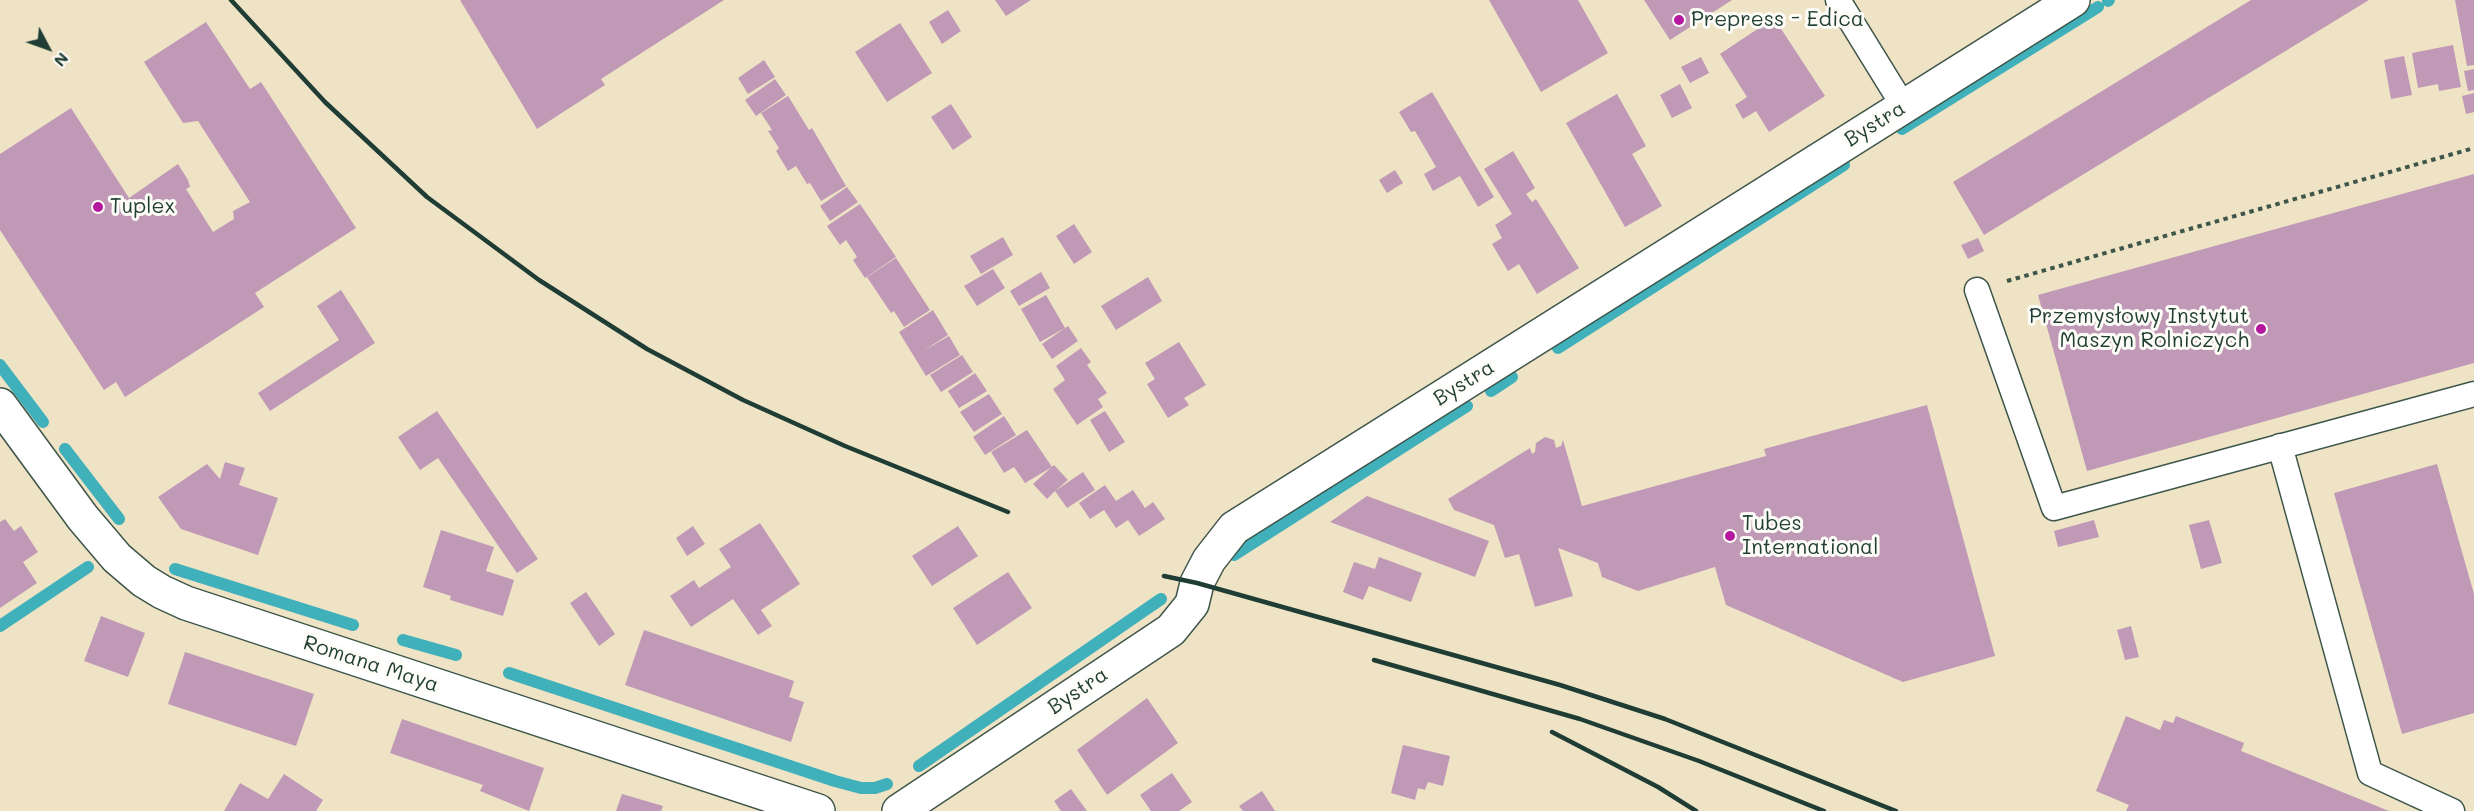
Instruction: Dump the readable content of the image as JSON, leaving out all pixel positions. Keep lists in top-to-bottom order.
{
  "streets": {
    "street": ["Bystra", "Romana Maya"]
  },
  "places": [
    "Prepress - Edica",
    "Tuplex",
    "Przemysłowy Instytut Maszyn Rolniczych",
    "Tubes International"
  ],
  "north": "bottom right"
}
